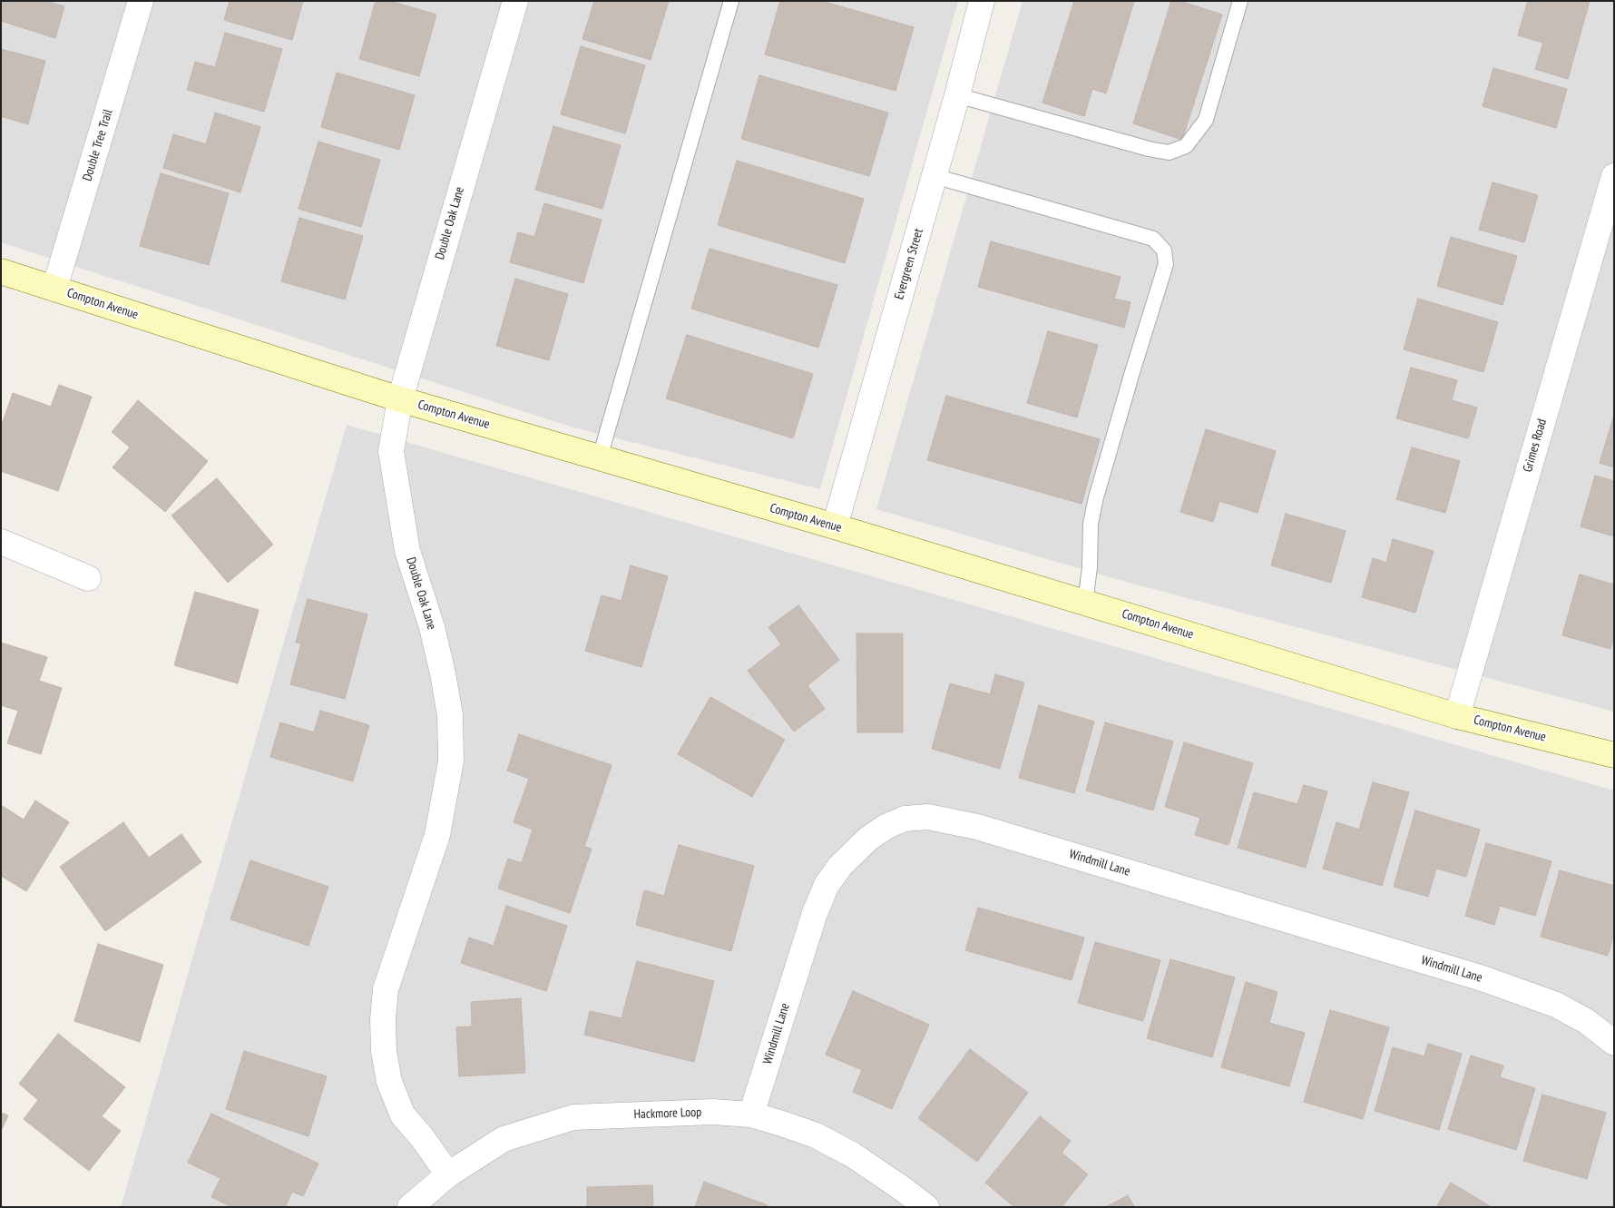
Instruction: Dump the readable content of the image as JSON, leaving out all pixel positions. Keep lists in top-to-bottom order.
{
  "streets": {
    "street": [
      "Double Tree Trail",
      "Double Oak Lane",
      "Evergreen Street",
      "Compton Avenue",
      "Grimes Road",
      "Windmill Lane",
      "Hackmore Loop"
    ]
  },
  "crossings": [
    ["Double Tree Trail", "Compton Avenue"],
    ["Double Oak Lane", "Compton Avenue"],
    ["Double Oak Lane", "Hackmore Loop"],
    ["Evergreen Street", "Compton Avenue"],
    ["Compton Avenue", "Grimes Road"],
    ["Windmill Lane", "Hackmore Loop"]
  ]
}
